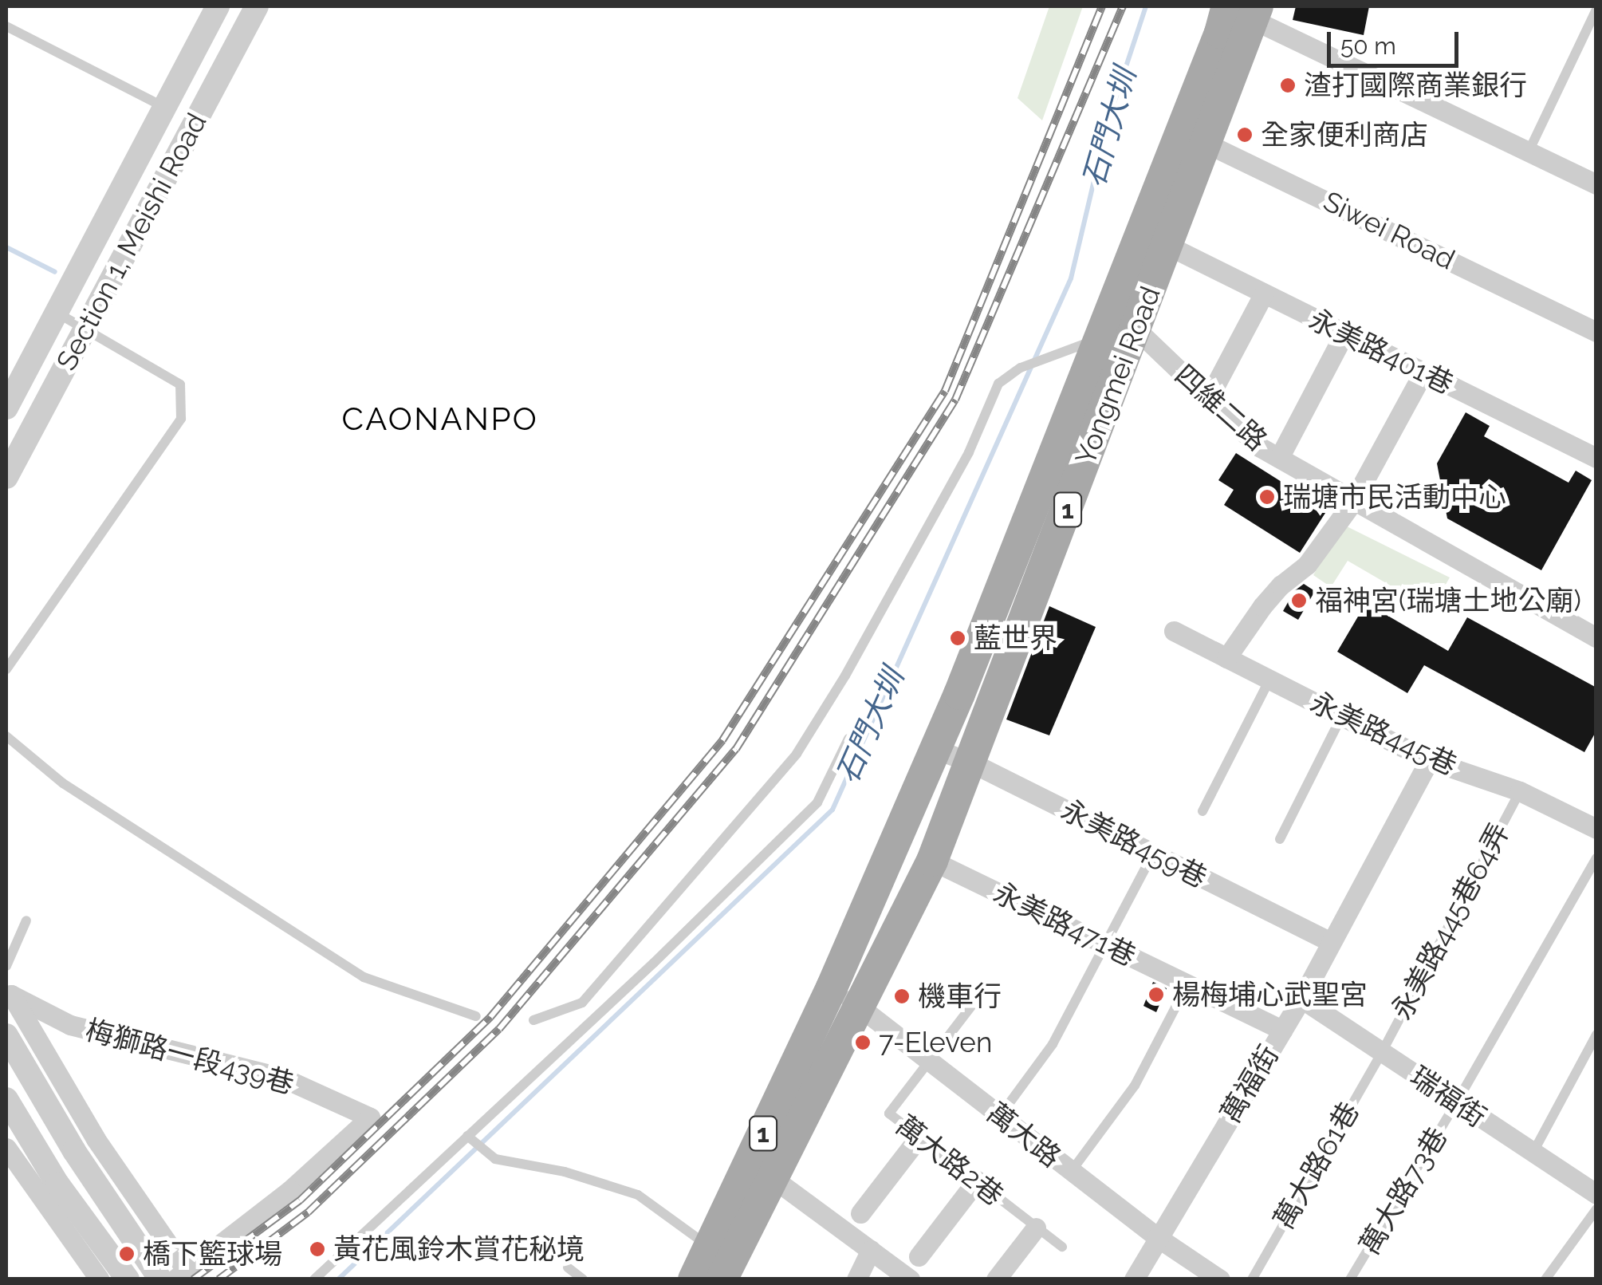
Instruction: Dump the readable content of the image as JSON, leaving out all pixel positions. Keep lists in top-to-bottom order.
{
  "streets": {
    "main road": ["Yongmei Road", "1"],
    "street": [
      "Siwei Road",
      "Section 1, Meishi Road",
      "永美路401巷",
      "四維二路",
      "永美路445巷",
      "永美路459巷",
      "永美路471巷",
      "梅獅路一段439巷",
      "萬福街",
      "瑞福街",
      "萬大路"
    ],
    "lane": [
      "永美路445巷64弄",
      "萬大路2巷",
      "萬大路61巷",
      "萬大路73巷"
    ]
  },
  "crossings": [
    ["Siwei Road", "Yongmei Road"],
    ["永美路401巷", "Yongmei Road"],
    ["Yongmei Road", "四維二路"],
    ["Yongmei Road", "1"],
    ["Yongmei Road", "永美路459巷"],
    ["Yongmei Road", "永美路471巷"],
    ["Yongmei Road", "萬大路"],
    ["1", "萬大路"],
    ["永美路445巷", "永美路445巷64弄"],
    ["永美路445巷", "萬福街"],
    ["永美路459巷", "萬福街"],
    ["永美路445巷64弄", "瑞福街"],
    ["永美路445巷64弄", "萬大路61巷"],
    ["永美路471巷", "萬福街"],
    ["萬福街", "瑞福街"],
    ["萬福街", "萬大路"],
    ["瑞福街", "萬大路61巷"],
    ["瑞福街", "萬大路73巷"],
    ["萬大路", "萬大路2巷"]
  ],
  "districts": ["CAONANPO"],
  "water": ["石門大圳"],
  "places": [
    "渣打國際商業銀行",
    "全家便利商店",
    "瑞塘市民活動中心",
    "福神宮(瑞塘土地公廟)",
    "藍世界",
    "楊梅埔心武聖宮",
    "機車行",
    "7-Eleven",
    "黃花風鈴木賞花秘境",
    "橋下籃球場"
  ],
  "scale_bar": "50 m"
}
